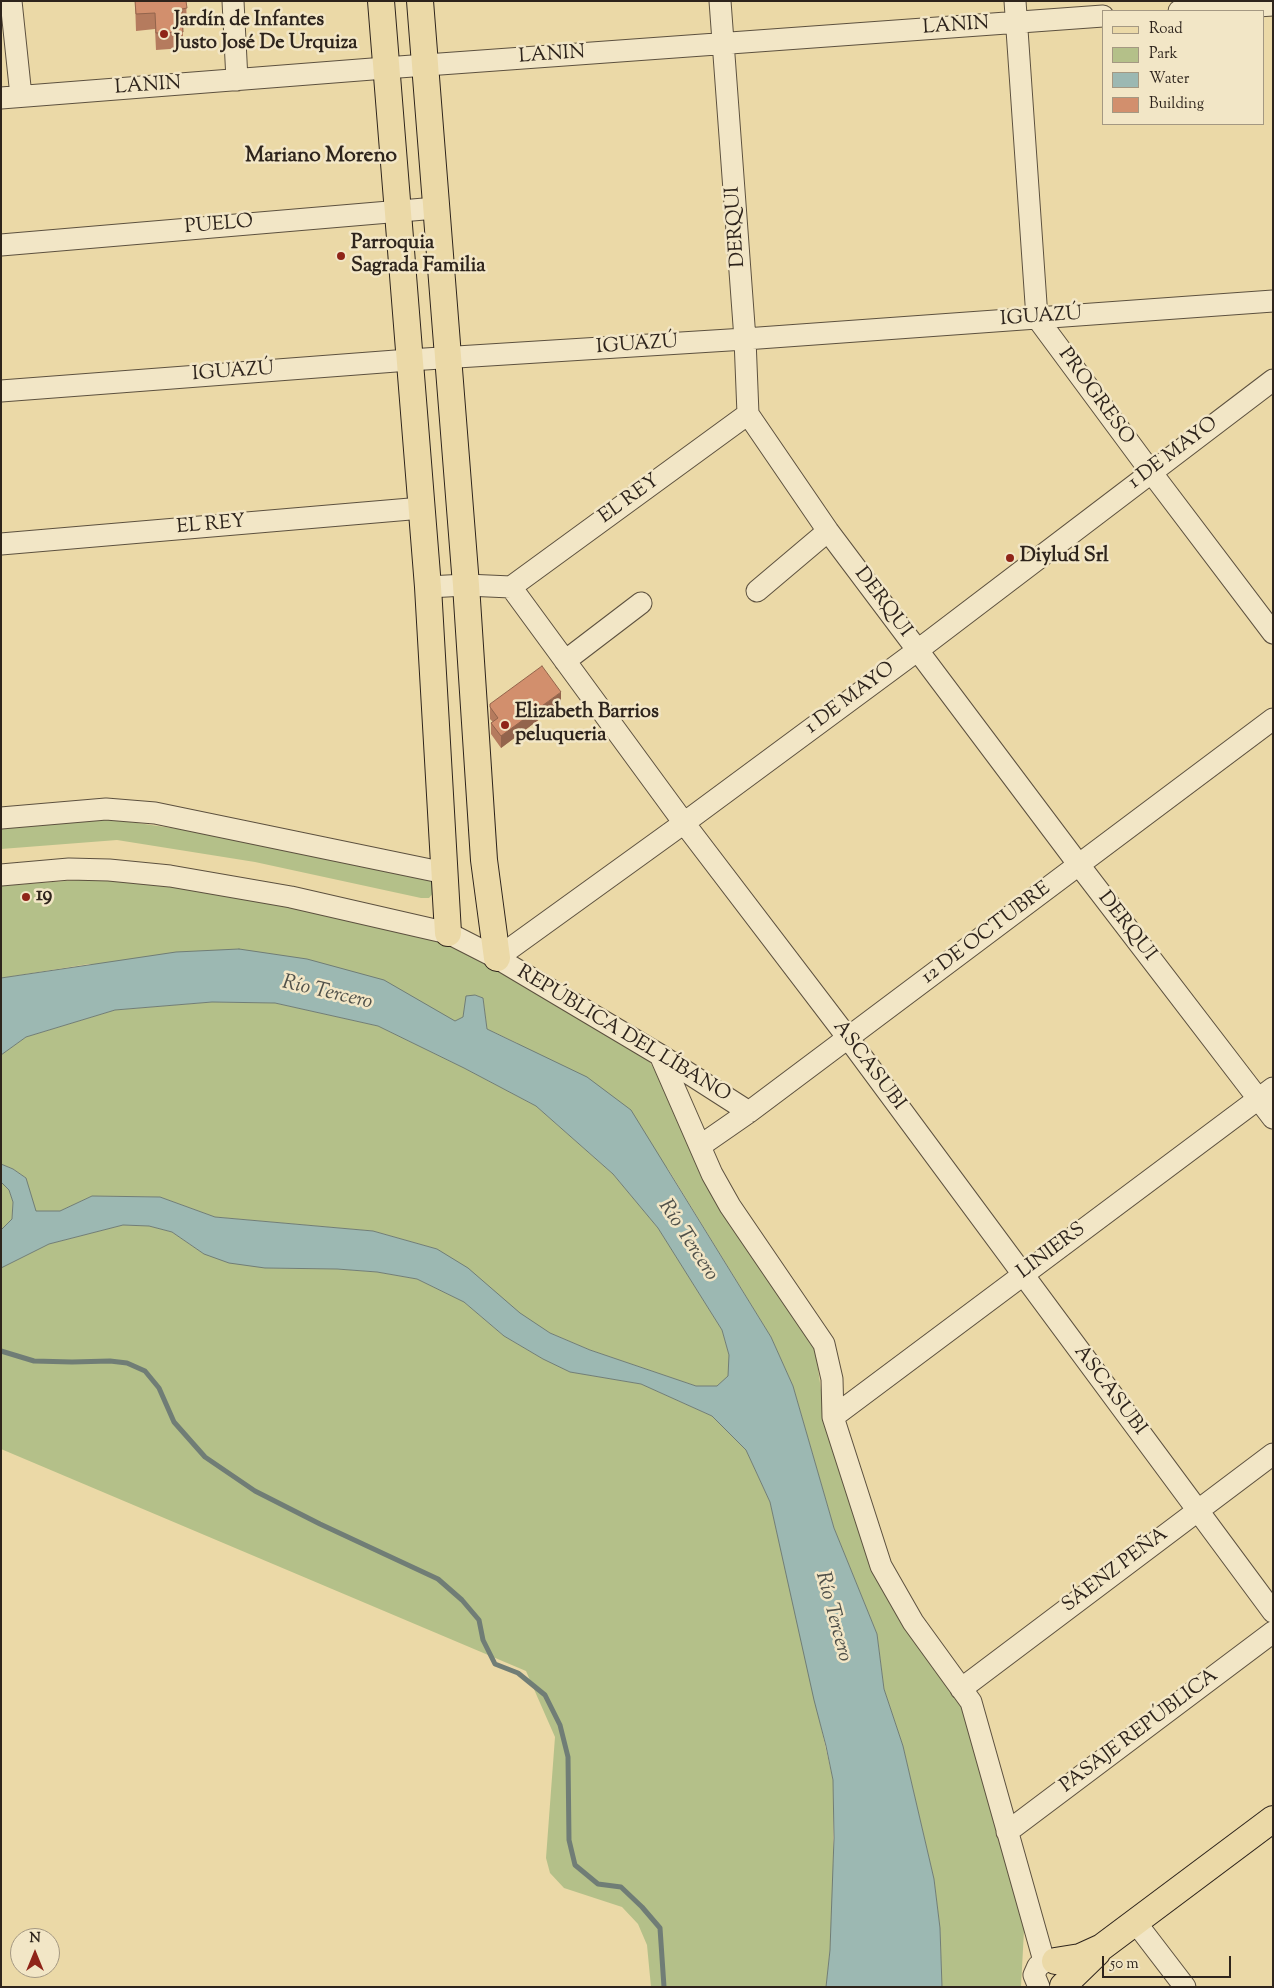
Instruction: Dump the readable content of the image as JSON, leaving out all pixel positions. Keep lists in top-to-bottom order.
{
  "streets": {
    "street": [
      "LANIN",
      "PUELO",
      "DERQUI",
      "IGUAZÚ",
      "PROGRESO",
      "1 DE MAYO",
      "EL REY",
      "12 DE OCTUBRE",
      "REPÚBLICA DEL LÍBANO",
      "ASCASUBI",
      "LINIERS",
      "SÁENZ PEÑA",
      "PASAJE REPÚBLICA"
    ]
  },
  "crossings": [
    ["LANIN", "DERQUI"],
    ["DERQUI", "IGUAZÚ"],
    ["DERQUI", "1 DE MAYO"],
    ["DERQUI", "EL REY"],
    ["DERQUI", "12 DE OCTUBRE"],
    ["DERQUI", "LINIERS"],
    ["IGUAZÚ", "PROGRESO"],
    ["PROGRESO", "1 DE MAYO"],
    ["1 DE MAYO", "REPÚBLICA DEL LÍBANO"],
    ["1 DE MAYO", "ASCASUBI"],
    ["EL REY", "ASCASUBI"],
    ["12 DE OCTUBRE", "REPÚBLICA DEL LÍBANO"],
    ["12 DE OCTUBRE", "ASCASUBI"],
    ["ASCASUBI", "LINIERS"],
    ["ASCASUBI", "SÁENZ PEÑA"]
  ],
  "districts": ["Mariano Moreno"],
  "water": ["Río Tercero"],
  "places": [
    "Jardín de Infantes Justo José De Urquiza",
    "Parroquia Sagrada Familia",
    "Diylud Srl",
    "Elizabeth Barrios peluqueria",
    "19"
  ],
  "legend": [
    "Road",
    "Park",
    "Water",
    "Building"
  ],
  "scale_bar": "50 m",
  "north": "top"
}
